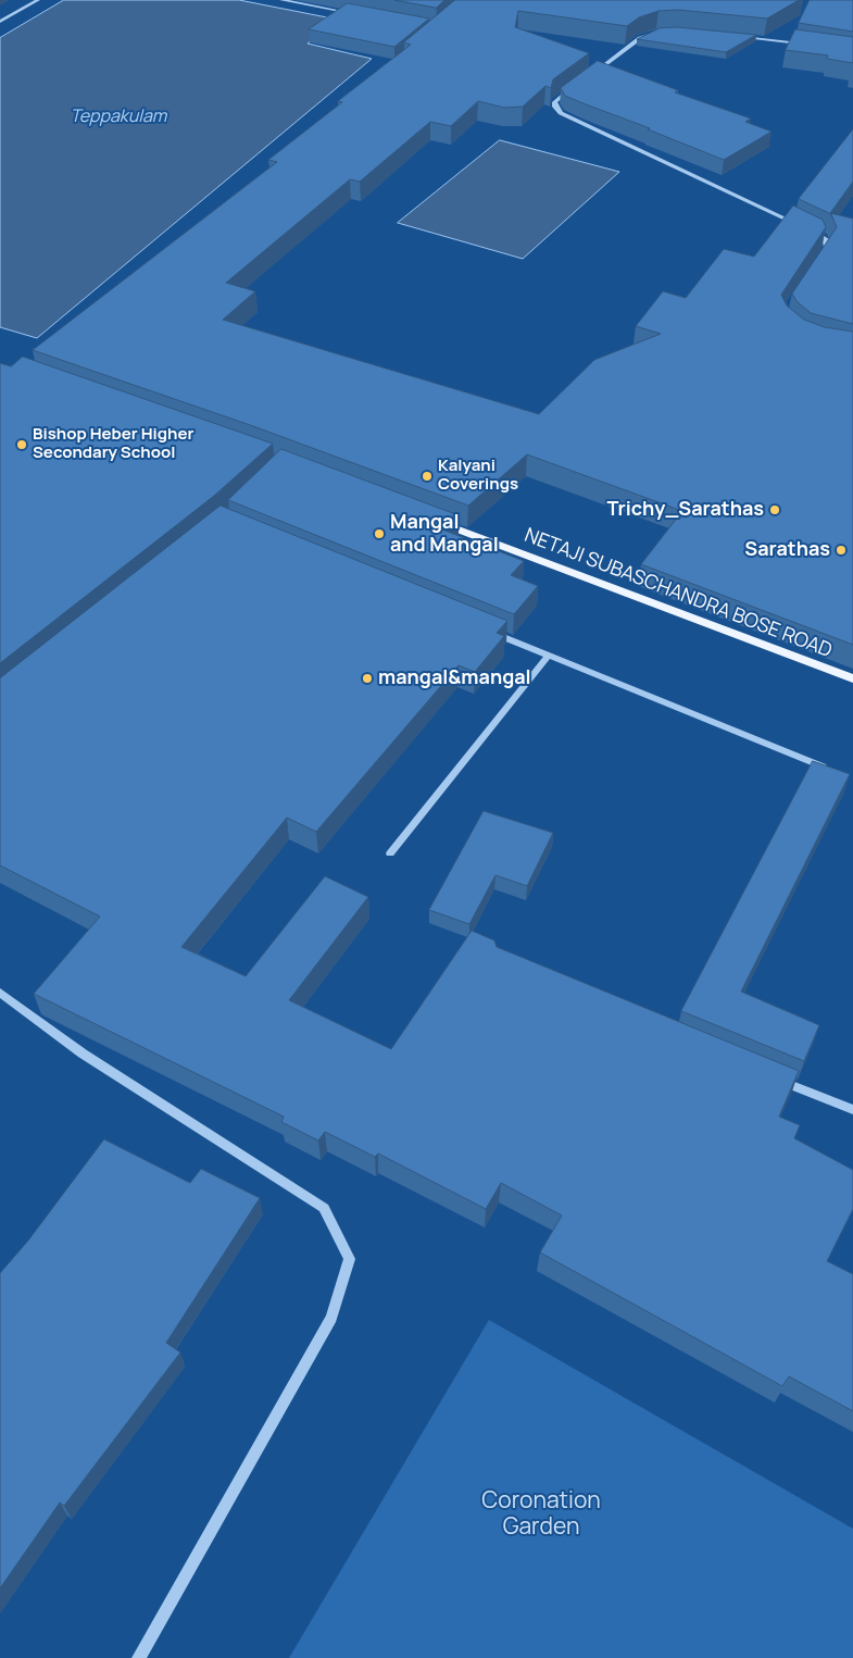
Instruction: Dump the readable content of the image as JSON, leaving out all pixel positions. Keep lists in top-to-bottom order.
{
  "streets": {
    "main road": ["NETAJI SUBASCHANDRA BOSE ROAD"]
  },
  "water": ["Teppakulam"],
  "parks": ["Coronation Garden"],
  "places": [
    "Bishop Heber Higher Secondary School",
    "Kalyani Coverings",
    "Trichy_Sarathas",
    "Mangal and Mangal",
    "Sarathas",
    "mangal&mangal"
  ]
}
